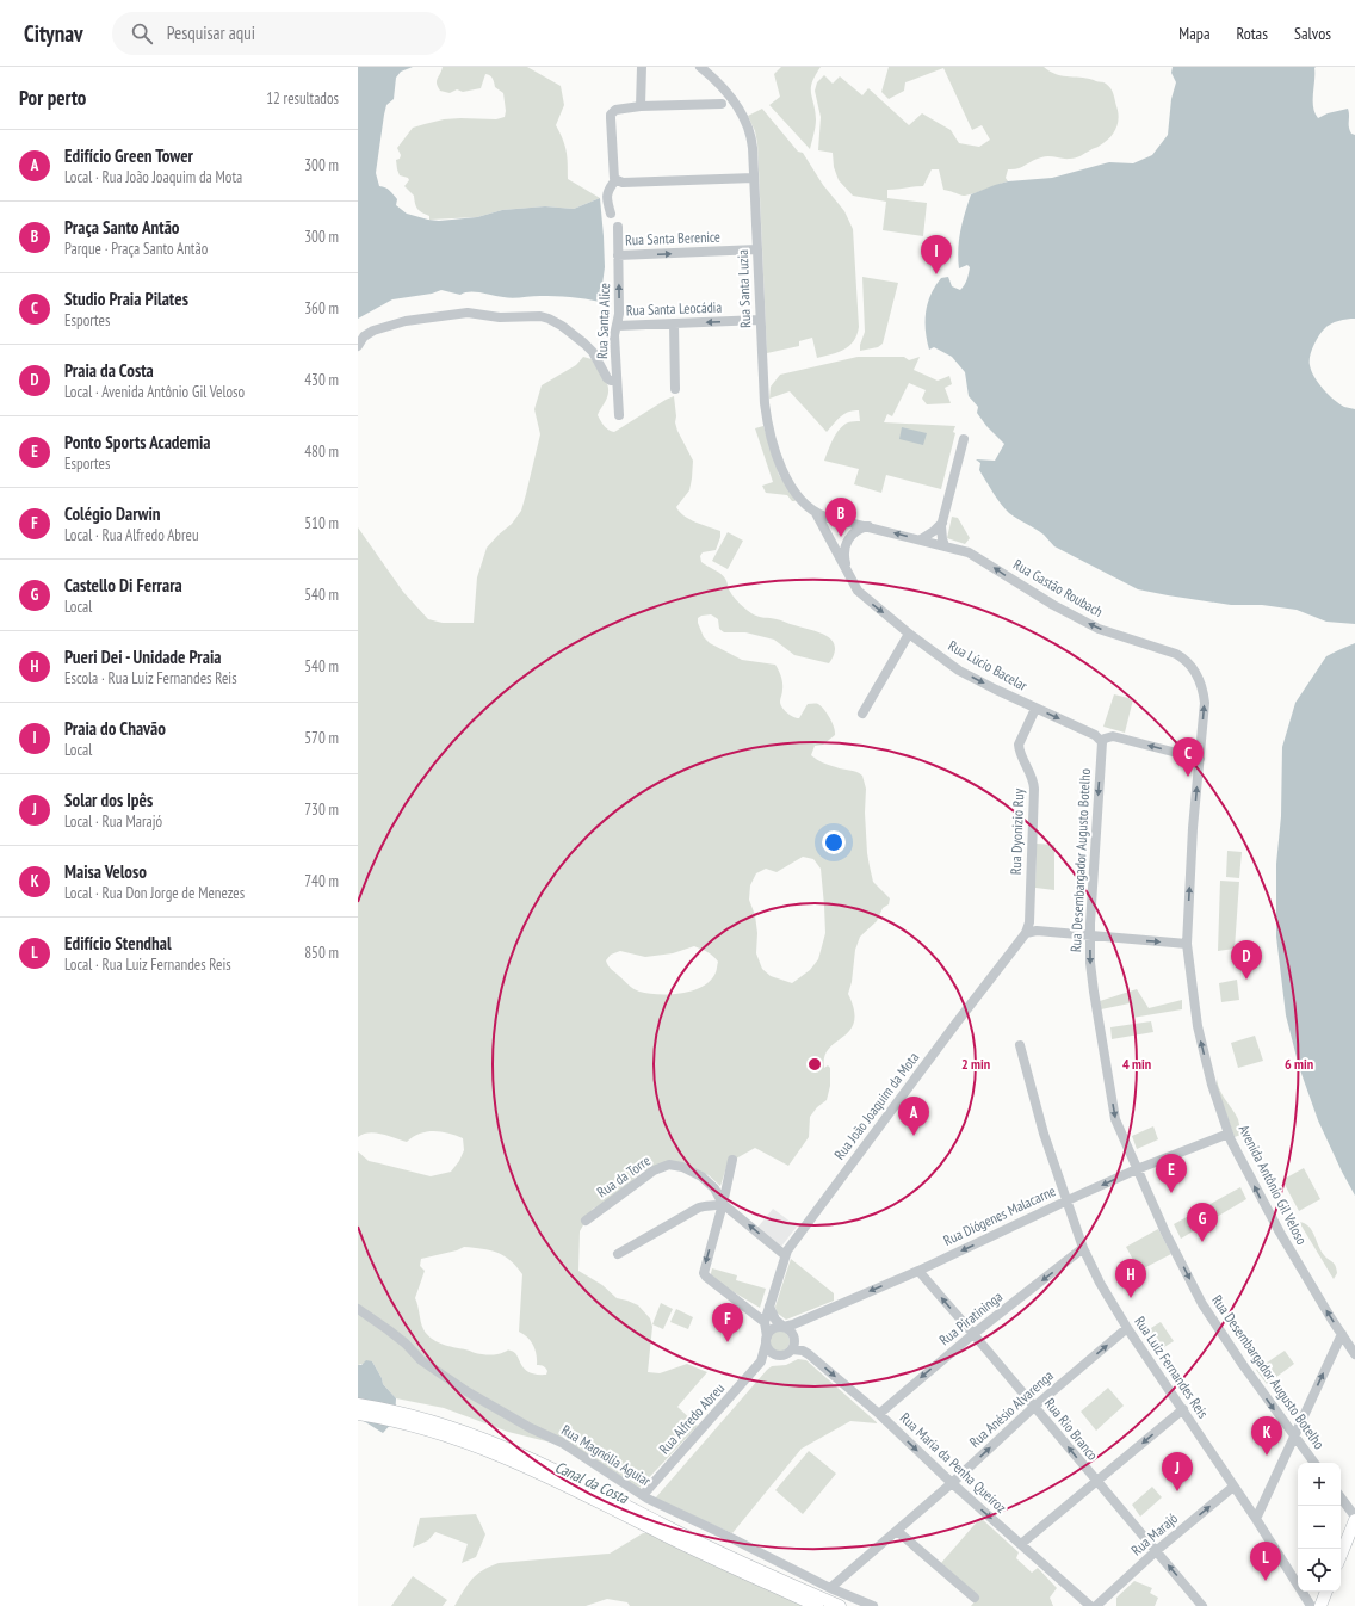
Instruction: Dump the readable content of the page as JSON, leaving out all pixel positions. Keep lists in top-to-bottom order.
{
  "streets": {
    "street": [
      "Rua Santa Berenice",
      "Rua Santa Luzia",
      "Rua Santa Leocádia",
      "Rua Santa Alice",
      "Rua Gastão Roubach",
      "Rua Lúcio Bacelar",
      "Rua Dyonizio Ruy",
      "Rua Desembargador Augusto Botelho",
      "Rua João Joaquim da Mota",
      "Rua da Torre",
      "Avenida Antônio Gil Veloso",
      "Rua Diógenes Malacarne",
      "Rua Piratininga",
      "Rua Luiz Fernandes Reis",
      "Rua Anésio Alvarenga",
      "Rua Alfredo Abreu",
      "Rua Rio Branco",
      "Rua Magnólia Aguiar",
      "Rua Maria da Penha Queiroz",
      "Rua Marajó"
    ]
  },
  "crossings": [
    ["Rua Santa Berenice", "Rua Santa Luzia"],
    ["Rua Santa Berenice", "Rua Santa Alice"],
    ["Rua Santa Luzia", "Rua Santa Leocádia"],
    ["Rua Santa Luzia", "Rua Gastão Roubach"],
    ["Rua Santa Luzia", "Rua Lúcio Bacelar"],
    ["Rua Santa Leocádia", "Rua Santa Alice"],
    ["Rua Gastão Roubach", "Rua Lúcio Bacelar"],
    ["Rua Gastão Roubach", "Avenida Antônio Gil Veloso"],
    ["Rua Lúcio Bacelar", "Rua Dyonizio Ruy"],
    ["Rua Lúcio Bacelar", "Rua Desembargador Augusto Botelho"],
    ["Rua Dyonizio Ruy", "Rua João Joaquim da Mota"],
    ["Rua Desembargador Augusto Botelho", "Rua Diógenes Malacarne"],
    ["Rua João Joaquim da Mota", "Rua da Torre"],
    ["Avenida Antônio Gil Veloso", "Rua Diógenes Malacarne"],
    ["Rua Diógenes Malacarne", "Rua Luiz Fernandes Reis"],
    ["Rua Diógenes Malacarne", "Rua Rio Branco"],
    ["Rua Diógenes Malacarne", "Rua Maria da Penha Queiroz"],
    ["Rua Piratininga", "Rua Luiz Fernandes Reis"],
    ["Rua Piratininga", "Rua Rio Branco"],
    ["Rua Piratininga", "Rua Maria da Penha Queiroz"],
    ["Rua Luiz Fernandes Reis", "Rua Anésio Alvarenga"],
    ["Rua Luiz Fernandes Reis", "Rua Marajó"],
    ["Rua Anésio Alvarenga", "Rua Rio Branco"],
    ["Rua Anésio Alvarenga", "Rua Magnólia Aguiar"],
    ["Rua Anésio Alvarenga", "Rua Maria da Penha Queiroz"],
    ["Rua Alfredo Abreu", "Rua Magnólia Aguiar"],
    ["Rua Rio Branco", "Rua Marajó"]
  ],
  "one_way": [
    "Rua Santa Leocádia",
    "Rua Santa Alice",
    "Rua Gastão Roubach",
    "Rua Lúcio Bacelar",
    "Rua Desembargador Augusto Botelho",
    "Avenida Antônio Gil Veloso",
    "Rua Diógenes Malacarne",
    "Rua Piratininga",
    "Rua Anésio Alvarenga",
    "Rua Rio Branco",
    "Rua Marajó"
  ],
  "water": ["Canal da Costa"],
  "page": {
    "header": "Citynav",
    "search": "Pesquisar aqui",
    "nav": ["Mapa", "Rotas", "Salvos"],
    "heading": ["Por perto", "12 resultados"],
    "list": [
      {
        "mark": "A",
        "name": "Edifício Green Tower",
        "note": "Local · Rua João Joaquim da Mota",
        "value": "300 m"
      },
      {
        "mark": "B",
        "name": "Praça Santo Antão",
        "note": "Parque · Praça Santo Antão",
        "value": "300 m"
      },
      {
        "mark": "C",
        "name": "Studio Praia Pilates",
        "note": "Esportes",
        "value": "360 m"
      },
      {
        "mark": "D",
        "name": "Praia da Costa",
        "note": "Local · Avenida Antônio Gil Veloso",
        "value": "430 m"
      },
      {
        "mark": "E",
        "name": "Ponto Sports Academia",
        "note": "Esportes",
        "value": "480 m"
      },
      {
        "mark": "F",
        "name": "Colégio Darwin",
        "note": "Local · Rua Alfredo Abreu",
        "value": "510 m"
      },
      {
        "mark": "G",
        "name": "Castello Di Ferrara",
        "note": "Local",
        "value": "540 m"
      },
      {
        "mark": "H",
        "name": "Pueri Dei - Unidade Praia",
        "note": "Escola · Rua Luiz Fernandes Reis",
        "value": "540 m"
      },
      {
        "mark": "I",
        "name": "Praia do Chavão",
        "note": "Local",
        "value": "570 m"
      },
      {
        "mark": "J",
        "name": "Solar dos Ipês",
        "note": "Local · Rua Marajó",
        "value": "730 m"
      },
      {
        "mark": "K",
        "name": "Maisa Veloso",
        "note": "Local · Rua Don Jorge de Menezes",
        "value": "740 m"
      },
      {
        "mark": "L",
        "name": "Edifício Stendhal",
        "note": "Local · Rua Luiz Fernandes Reis",
        "value": "850 m"
      }
    ],
    "pins": [
      "I",
      "B",
      "C",
      "D",
      "A",
      "E",
      "G",
      "H",
      "F",
      "K",
      "J",
      "L"
    ],
    "map_buttons": ["+", "−"]
  },
  "rings": ["2 min", "4 min", "6 min"]
}
